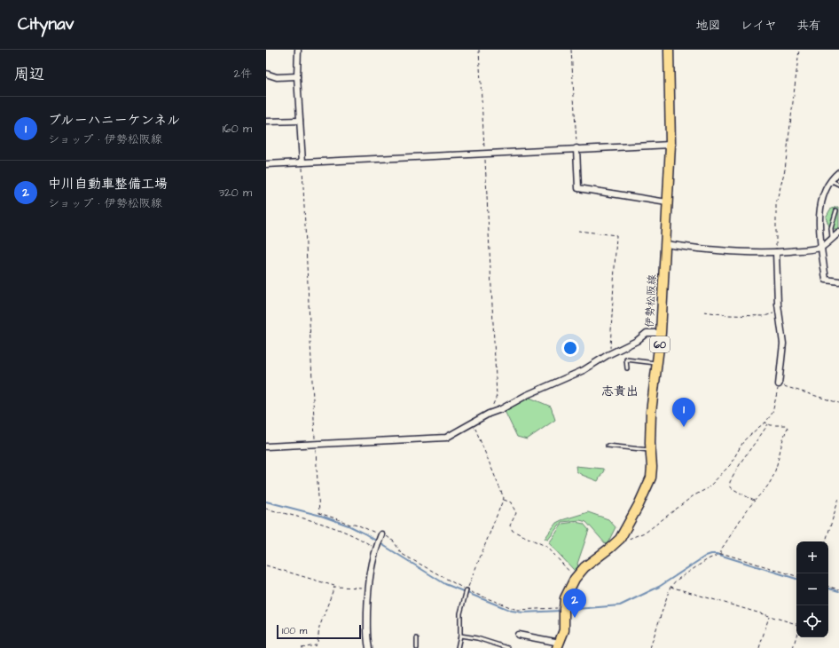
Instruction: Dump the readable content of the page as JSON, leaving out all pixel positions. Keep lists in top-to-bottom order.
{
  "streets": {
    "main road": ["伊勢松阪線", "60"]
  },
  "districts": ["志貴出"],
  "scale_bar": "100 m",
  "page": {
    "header": "Citynav",
    "nav": ["地図", "レイヤ", "共有"],
    "heading": ["周辺", "2件"],
    "list": [
      {
        "mark": "1",
        "name": "ブルーハニーケンネル",
        "note": "ショップ · 伊勢松阪線",
        "value": "160 m"
      },
      {
        "mark": "2",
        "name": "中川自動車整備工場",
        "note": "ショップ · 伊勢松阪線",
        "value": "320 m"
      }
    ],
    "pins": ["1", "2"],
    "map_buttons": ["+", "−"],
    "scale": "100 m"
  }
}
